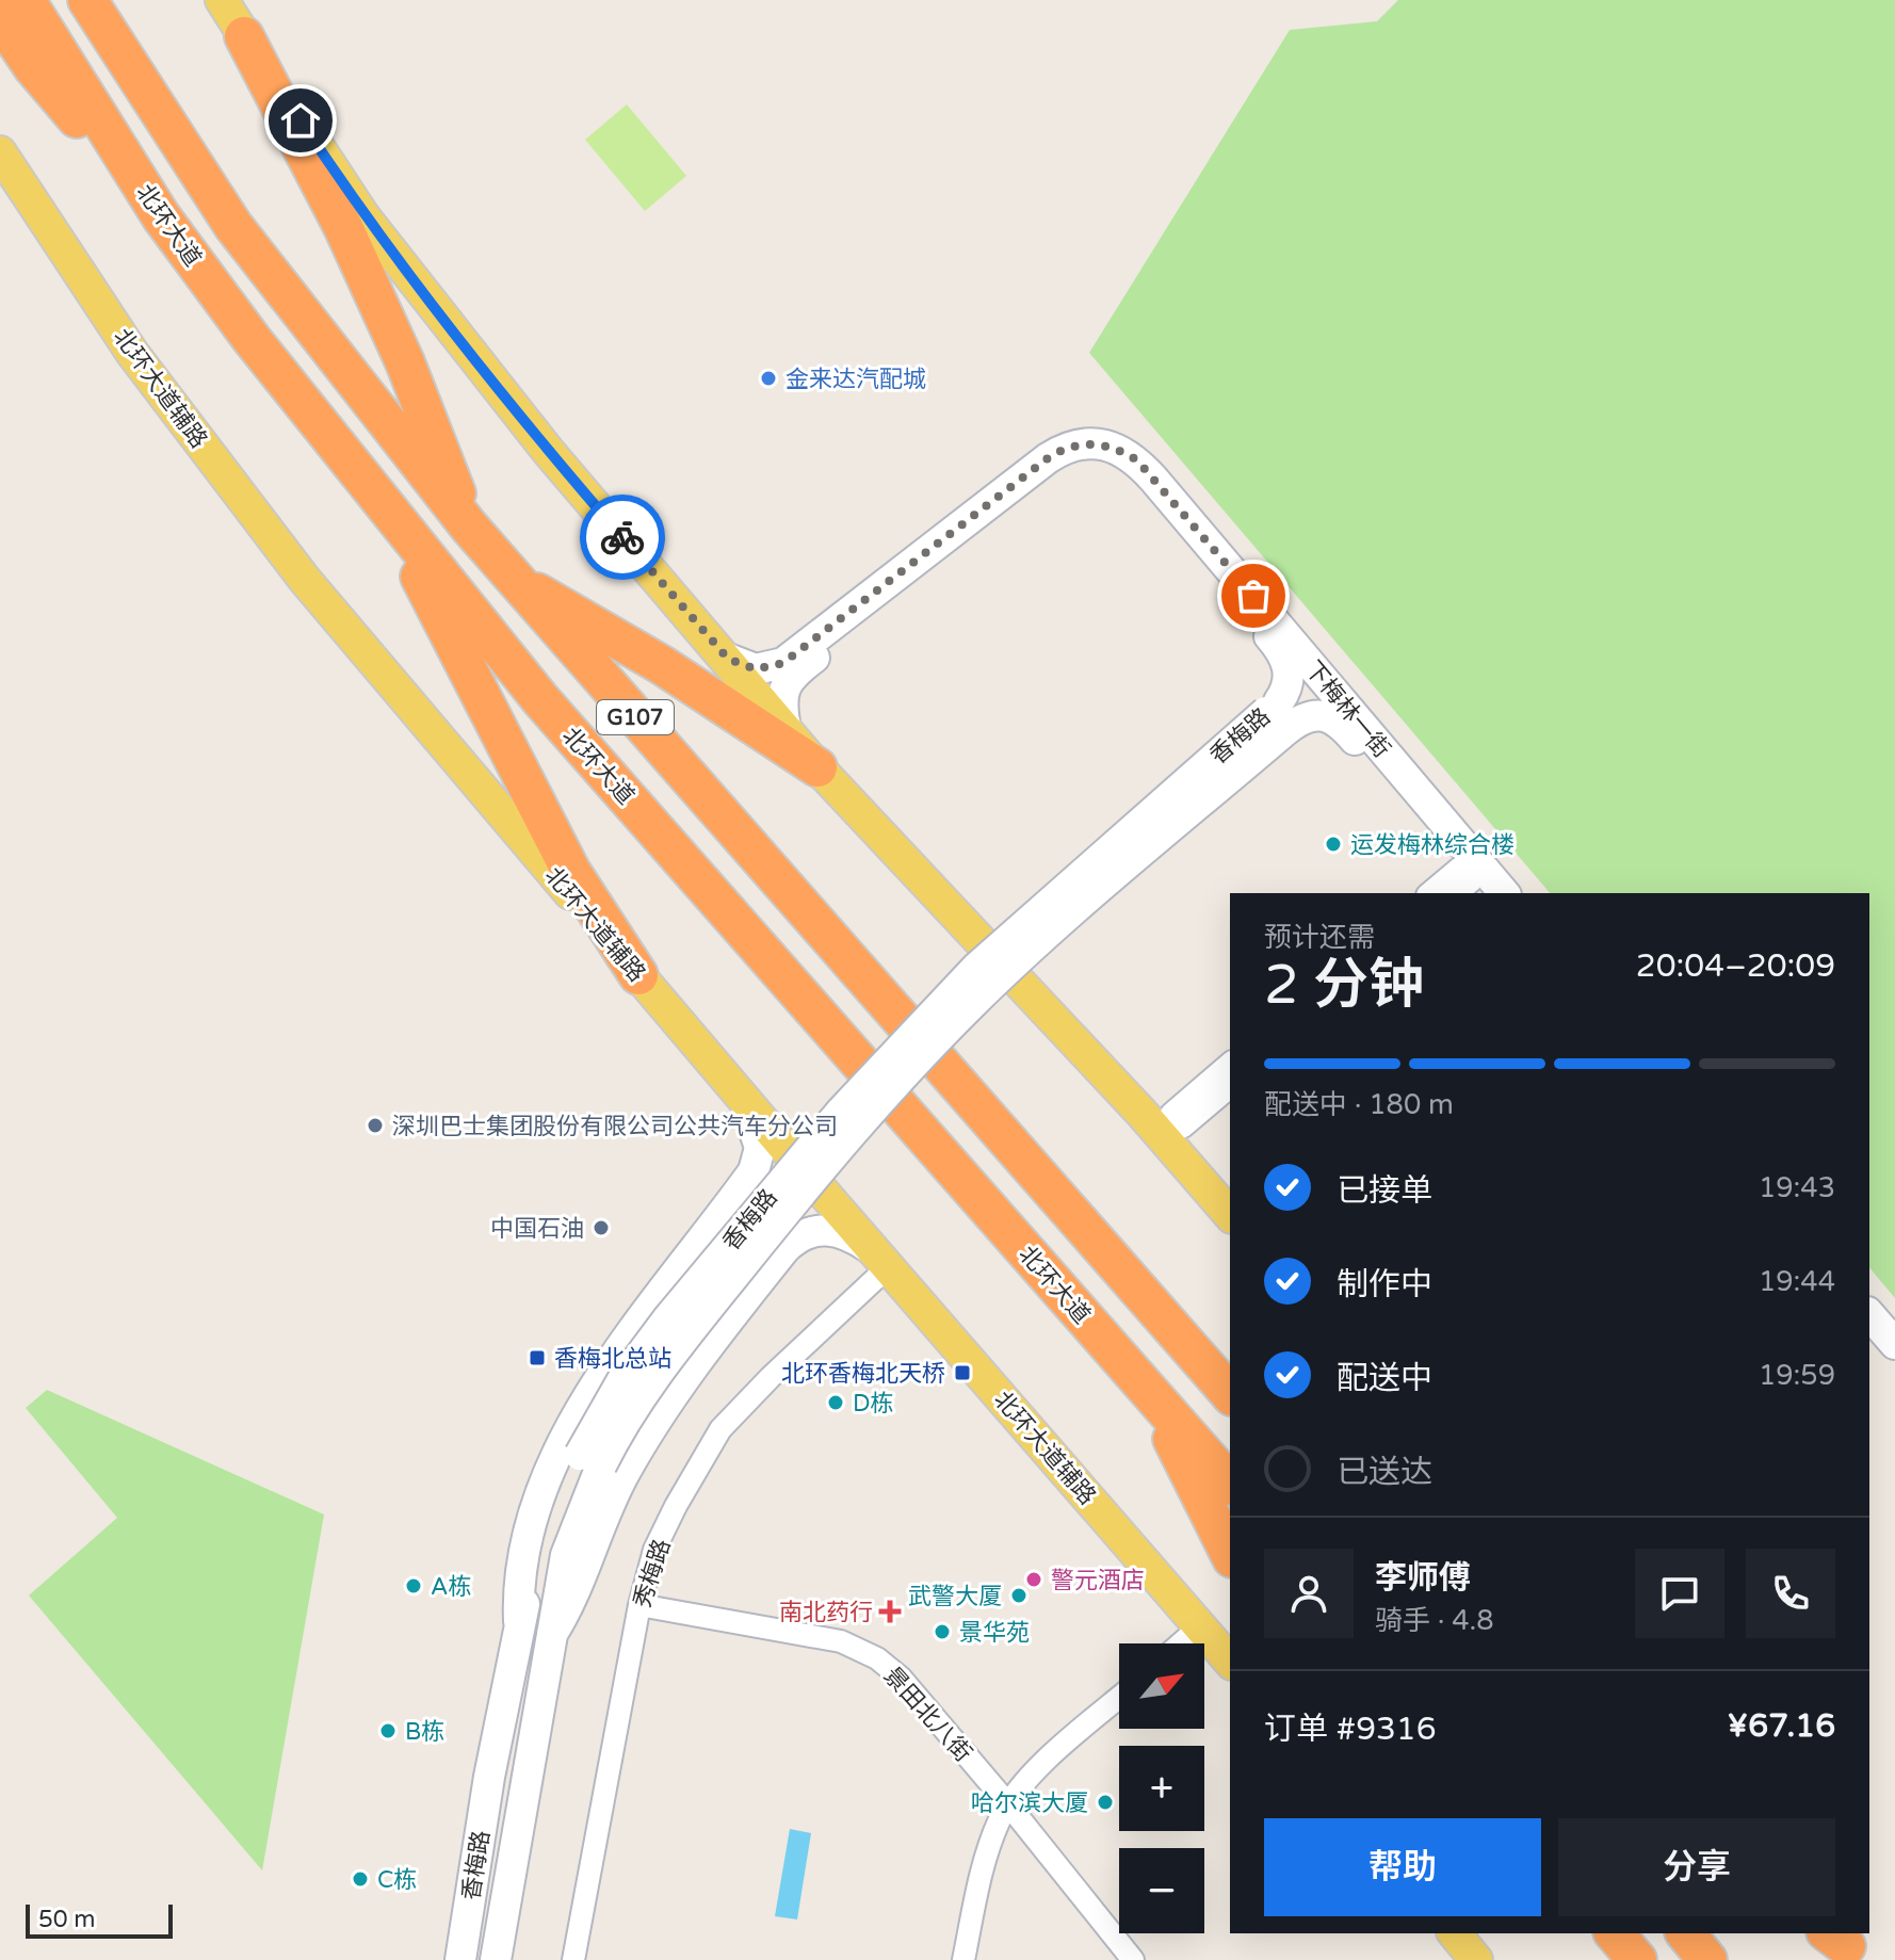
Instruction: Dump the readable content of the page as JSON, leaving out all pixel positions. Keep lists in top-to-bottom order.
{
  "streets": {
    "highway": ["北环大道", "G107"],
    "main road": ["北环大道辅路", "下梅林一街", "香梅路"],
    "street": ["秀梅路", "景田北八街"]
  },
  "crossings": [
    ["北环大道辅路", "秀梅路"],
    ["下梅林一街", "香梅路"],
    ["秀梅路", "景田北八街"]
  ],
  "places": {
    "other": [
      "金来达汽配城",
      "运发梅林综合楼",
      "深圳巴士集团股份有限公司公共汽车分公司",
      "中国石油",
      "D栋",
      "警元酒店",
      "A栋",
      "武警大厦",
      "景华苑",
      "B栋",
      "哈尔滨大厦",
      "C栋"
    ],
    "transit": ["香梅北总站", "北环香梅北天桥"],
    "health": ["南北药行"]
  },
  "scale_bar": "50 m",
  "north": "top right",
  "page": {
    "heading": ["2 分钟", "预计还需", "20:04–20:09"],
    "panel": [
      "李师傅",
      "骑手 · 4.8",
      "订单 #9316",
      "¥67.16"
    ],
    "bar": "配送中 · 180 m",
    "list": [
      ["已接单", "19:43"],
      ["制作中", "19:44"],
      ["配送中", "19:59"],
      "已送达"
    ],
    "map_buttons": ["+", "−"],
    "buttons": ["帮助", "分享"],
    "scale": "50 m"
  }
}
